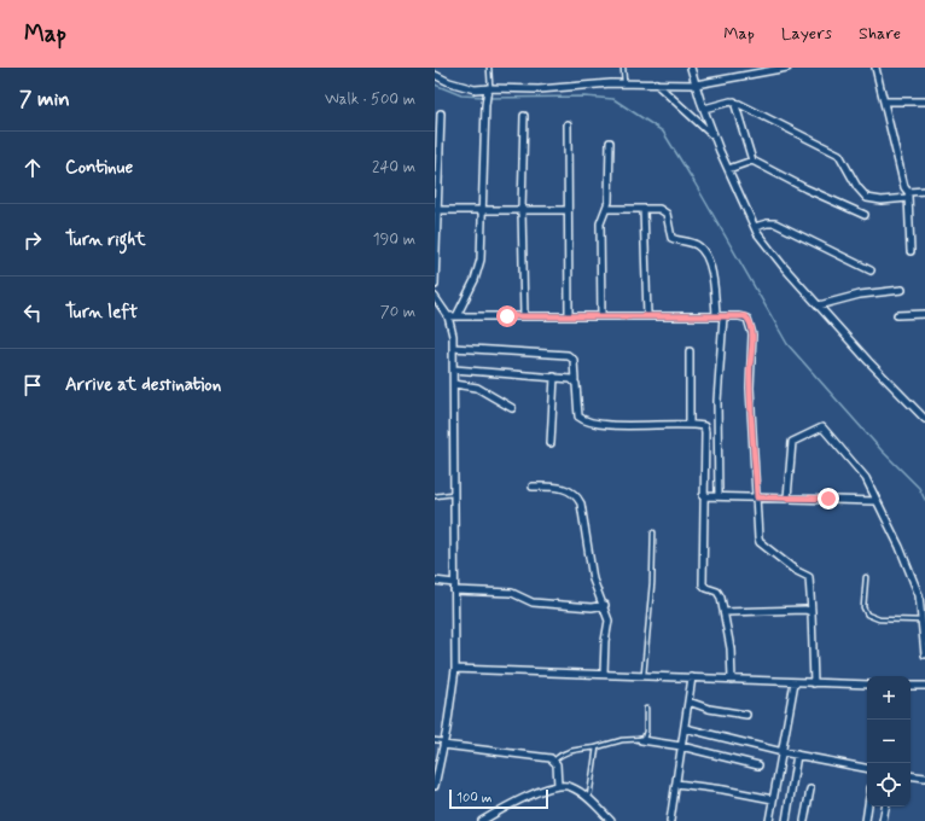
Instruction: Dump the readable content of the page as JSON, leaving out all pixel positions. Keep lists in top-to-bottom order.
{
  "scale_bar": "100 m",
  "page": {
    "header": "Map",
    "nav": ["Map", "Layers", "Share"],
    "heading": ["7 min", "Walk · 500 m"],
    "list": [
      ["Continue", "240 m"],
      ["Turn right", "190 m"],
      ["Turn left", "70 m"],
      "Arrive at destination"
    ],
    "map_buttons": ["+", "−"],
    "scale": "100 m"
  }
}
